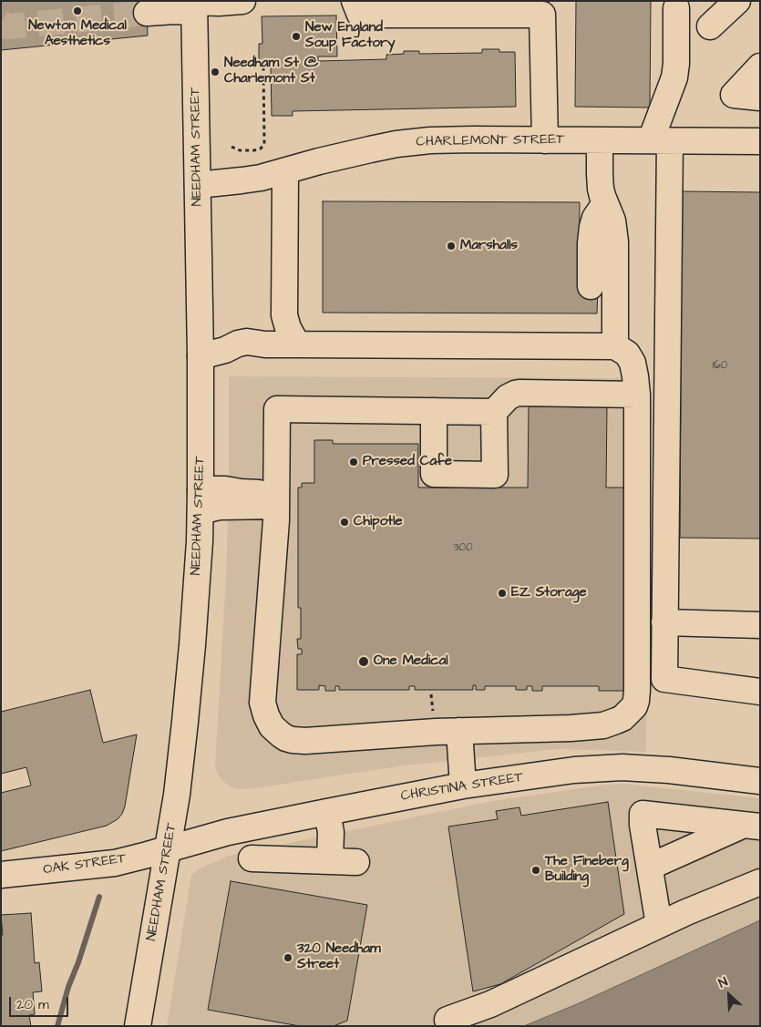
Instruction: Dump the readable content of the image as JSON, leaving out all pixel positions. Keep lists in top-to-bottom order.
{
  "streets": {
    "street": [
      "CHARLEMONT STREET",
      "NEEDHAM STREET",
      "CHRISTINA STREET",
      "OAK STREET"
    ]
  },
  "crossings": [
    ["CHARLEMONT STREET", "NEEDHAM STREET"],
    ["NEEDHAM STREET", "CHRISTINA STREET"],
    ["NEEDHAM STREET", "OAK STREET"],
    ["CHRISTINA STREET", "OAK STREET"]
  ],
  "places": [
    "Newton Medical Aesthetics",
    "New England Soup Factory",
    "Needham St @ Charlemont St",
    "Marshalls",
    "Pressed Cafe",
    "Chipotle",
    "EZ Storage",
    "One Medical",
    "The Fineberg Building",
    "320 Needham Street"
  ],
  "house_numbers": ["160", "300"],
  "scale_bar": "20 m",
  "north": "top left"
}
